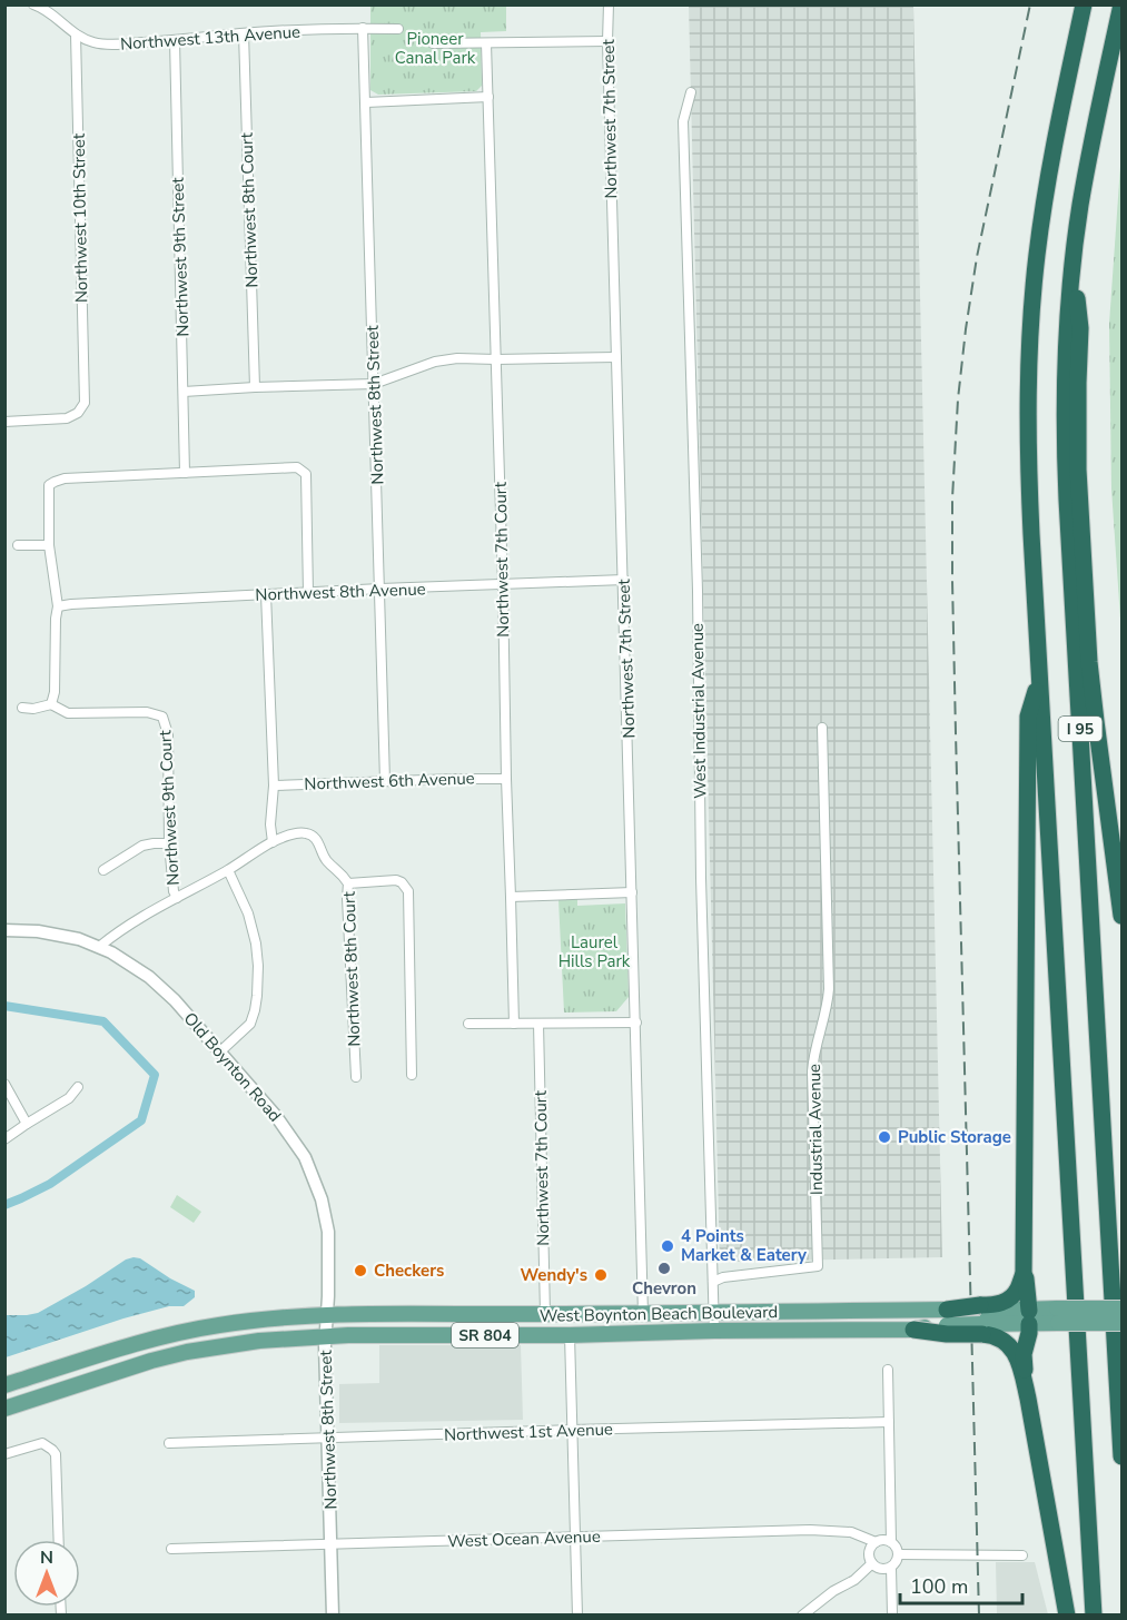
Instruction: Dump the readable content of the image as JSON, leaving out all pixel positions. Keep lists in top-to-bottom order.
{
  "streets": {
    "highway": ["I 95"],
    "main road": ["West Boynton Beach Boulevard", "SR 804"],
    "street": [
      "Northwest 13th Avenue",
      "Northwest 7th Street",
      "Northwest 8th Court",
      "Northwest 10th Street",
      "Northwest 9th Street",
      "Northwest 8th Street",
      "Northwest 7th Court",
      "Northwest 8th Avenue",
      "West Industrial Avenue",
      "Northwest 6th Avenue",
      "Northwest 9th Court",
      "Old Boynton Road",
      "Industrial Avenue",
      "Northwest 1st Avenue",
      "West Ocean Avenue"
    ]
  },
  "crossings": [
    ["Northwest 13th Avenue", "Northwest 8th Court"],
    ["Northwest 13th Avenue", "Northwest 10th Street"],
    ["Northwest 13th Avenue", "Northwest 9th Street"],
    ["Northwest 13th Avenue", "Northwest 8th Street"],
    ["Northwest 7th Street", "Northwest 8th Avenue"],
    ["Northwest 7th Street", "West Boynton Beach Boulevard"],
    ["Northwest 8th Court", "Northwest 9th Court"],
    ["Northwest 8th Court", "Old Boynton Road"],
    ["Northwest 8th Street", "Northwest 8th Avenue"],
    ["Northwest 8th Street", "Northwest 6th Avenue"],
    ["Northwest 8th Street", "Old Boynton Road"],
    ["Northwest 8th Street", "West Boynton Beach Boulevard"],
    ["Northwest 8th Street", "Northwest 1st Avenue"],
    ["Northwest 8th Street", "West Ocean Avenue"],
    ["Northwest 7th Court", "Northwest 8th Avenue"],
    ["Northwest 7th Court", "Northwest 6th Avenue"],
    ["Northwest 7th Court", "West Boynton Beach Boulevard"],
    ["West Industrial Avenue", "Industrial Avenue"],
    ["West Industrial Avenue", "West Boynton Beach Boulevard"],
    ["Old Boynton Road", "West Boynton Beach Boulevard"]
  ],
  "parks": ["Pioneer Canal Park", "Laurel Hills Park"],
  "places": [
    "Public Storage",
    "4 Points Market & Eatery",
    "Chevron",
    "Checkers",
    "Wendy's"
  ],
  "scale_bar": "100 m",
  "north": "top"
}
